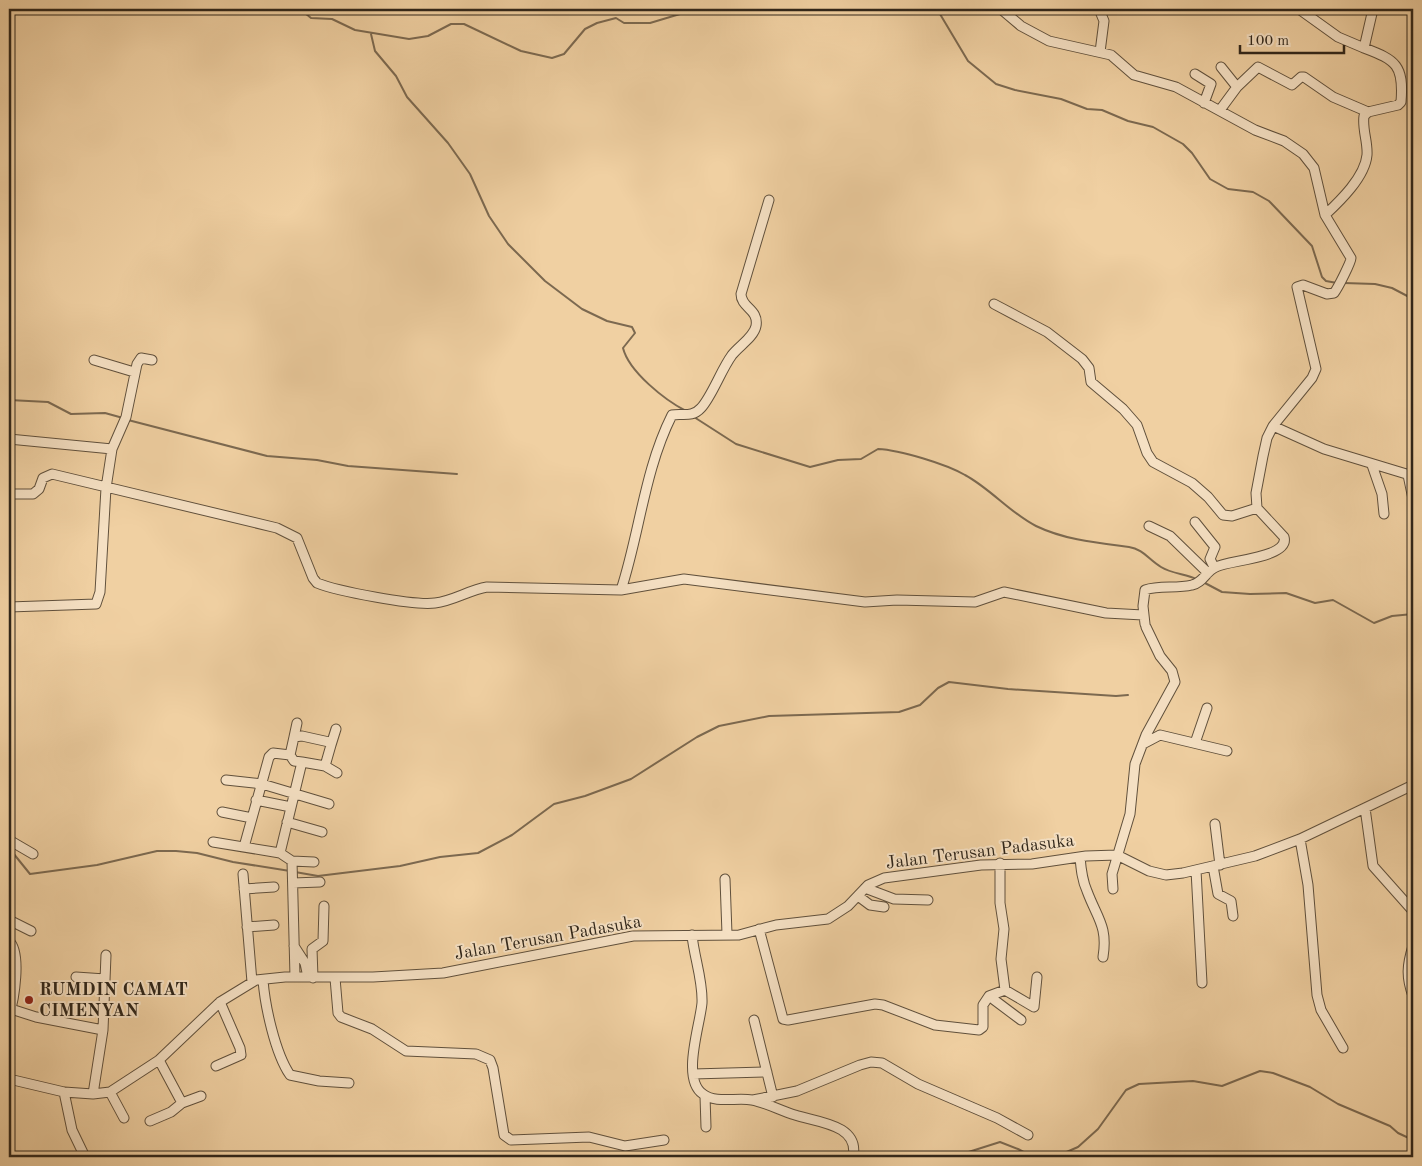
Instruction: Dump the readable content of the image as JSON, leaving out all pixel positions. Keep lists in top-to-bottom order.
{
  "streets": {
    "street": ["Jalan Terusan Padasuka"]
  },
  "places": ["RUMDIN CAMAT CIMENYAN"],
  "scale_bar": "100 m"
}
